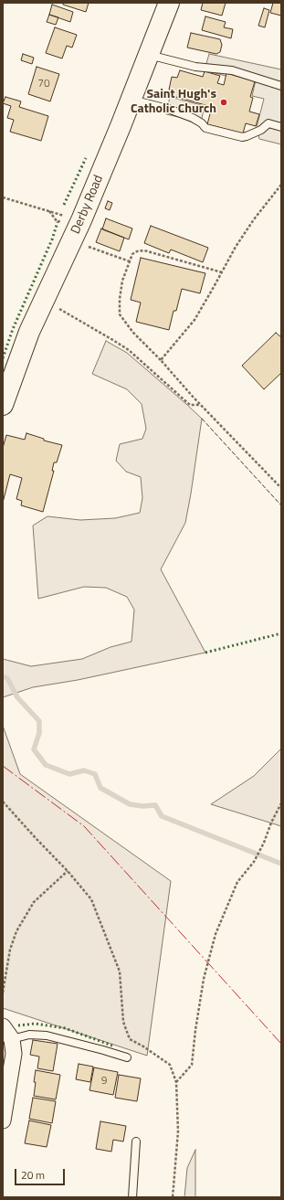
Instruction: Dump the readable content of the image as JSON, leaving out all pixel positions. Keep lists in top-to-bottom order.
{
  "streets": {
    "main road": ["Derby Road"]
  },
  "places": ["Saint Hugh's Catholic Church"],
  "house_numbers": ["70", "9"],
  "scale_bar": "20 m"
}
